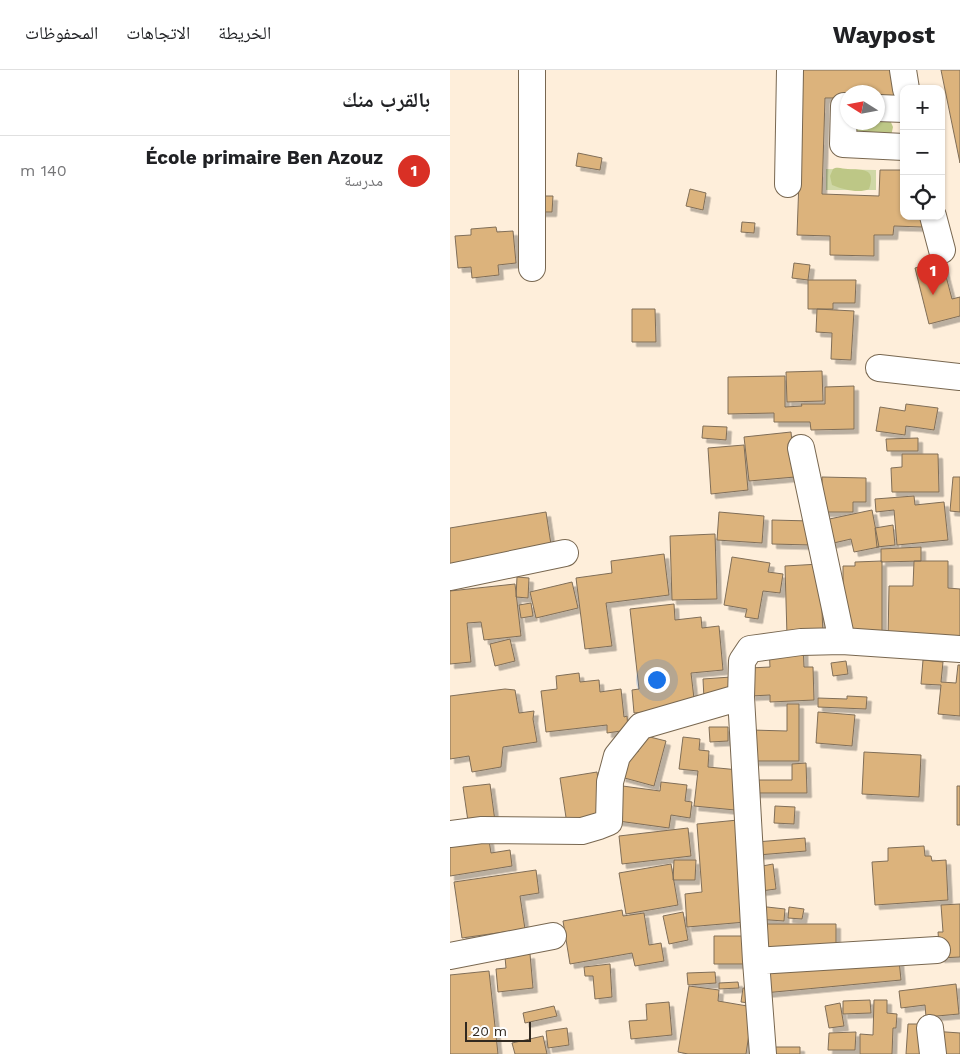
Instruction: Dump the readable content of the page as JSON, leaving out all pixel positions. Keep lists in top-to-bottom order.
{
  "scale_bar": "20 m",
  "north": "left",
  "page": {
    "header": "Waypost",
    "nav": ["الخريطة", "الاتجاهات", "المحفوظات"],
    "heading": "بالقرب منك",
    "map_buttons": ["+", "−"],
    "list": [
      {
        "mark": "1",
        "name": "École primaire Ben Azouz",
        "note": "مدرسة",
        "value": "140 m"
      }
    ],
    "pins": "1",
    "scale": "20 m"
  }
}
